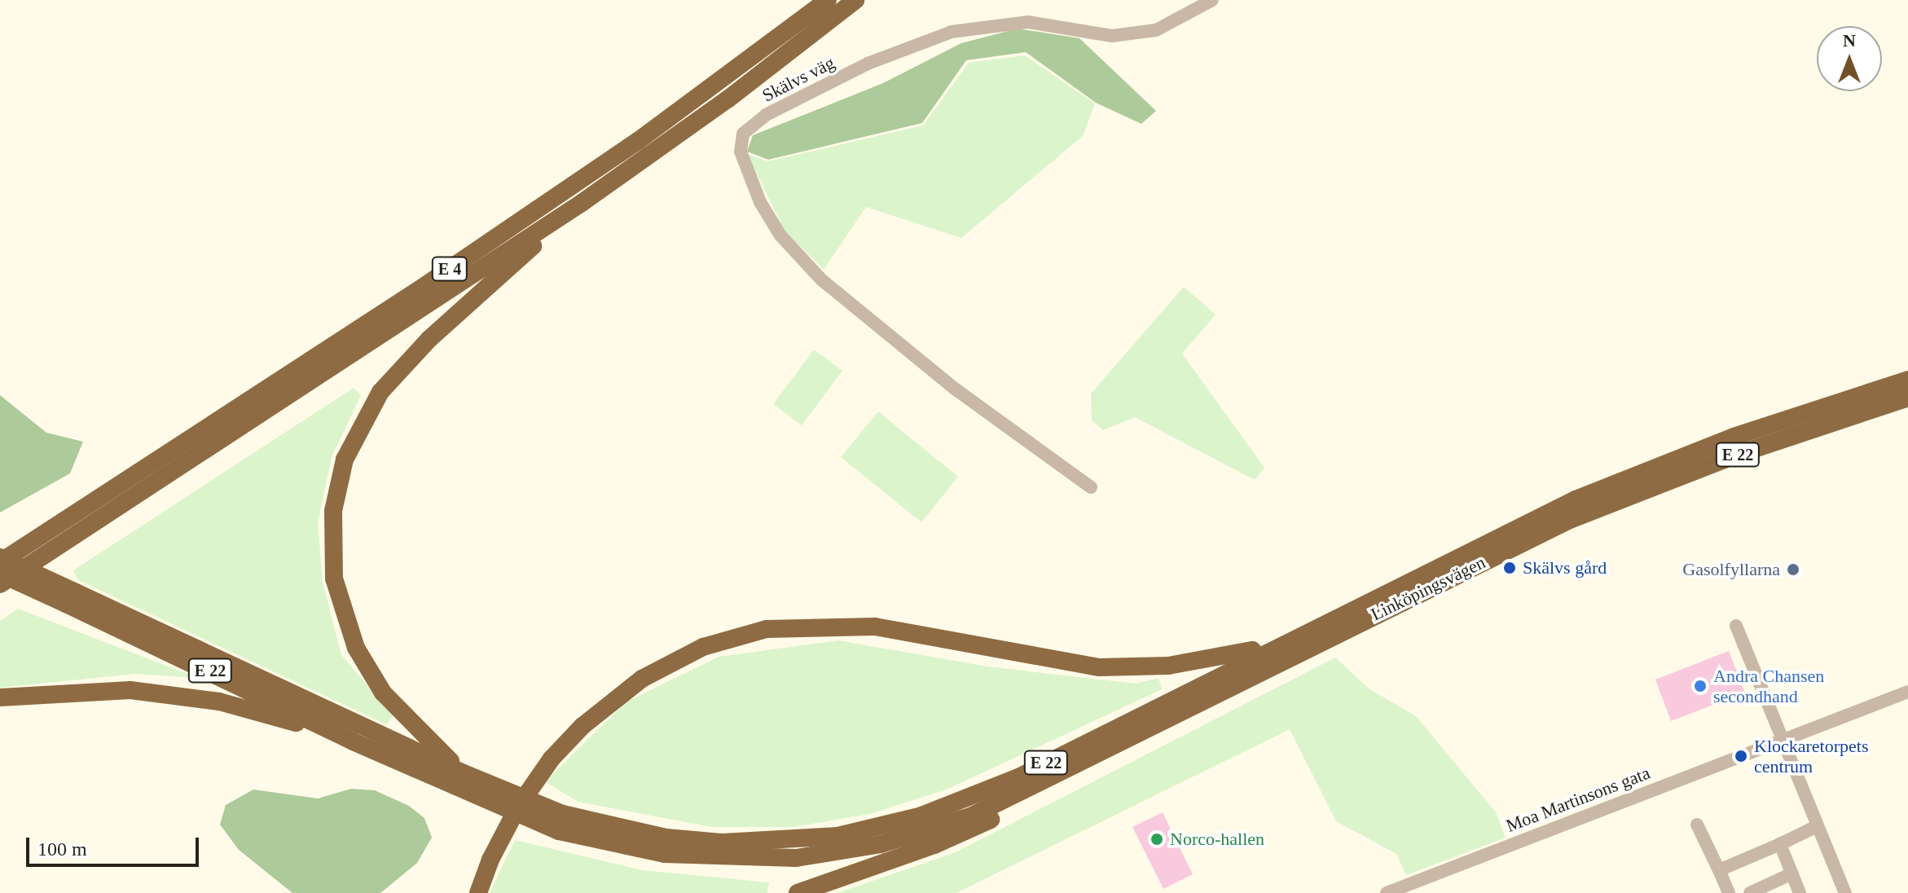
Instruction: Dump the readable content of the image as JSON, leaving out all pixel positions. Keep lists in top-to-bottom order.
{
  "streets": {
    "highway": ["E 4", "E 22", "Linköpingsvägen"],
    "street": ["Skälvs väg", "Moa Martinsons gata"]
  },
  "crossings": [
    ["E 22", "Linköpingsvägen"]
  ],
  "places": [
    "Skälvs gård",
    "Gasolfyllarna",
    "Andra Chansen secondhand",
    "Klockaretorpets centrum",
    "Norco-hallen"
  ],
  "scale_bar": "100 m",
  "north": "top"
}
